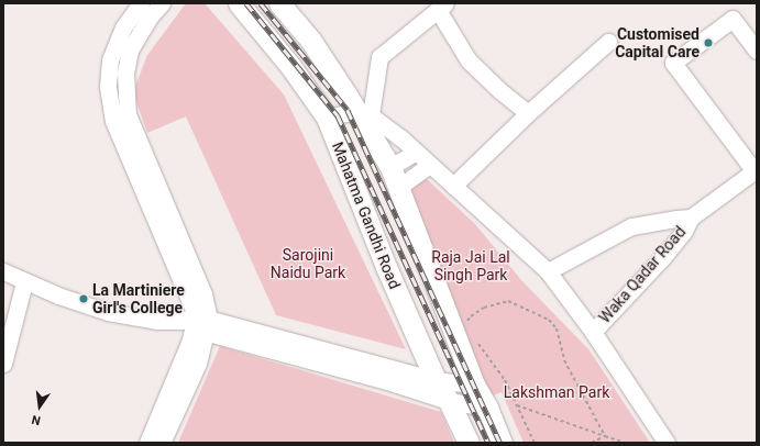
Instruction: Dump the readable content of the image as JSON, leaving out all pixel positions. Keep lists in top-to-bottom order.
{
  "streets": {
    "main road": ["Mahatma Gandhi Road"],
    "street": ["Waka Qadar Road"]
  },
  "parks": ["Sarojini Naidu Park", "Raja Jai Lal Singh Park", "Lakshman Park"],
  "places": ["Customised Capital Care", "La Martiniere Girl's College"],
  "north": "bottom"
}
